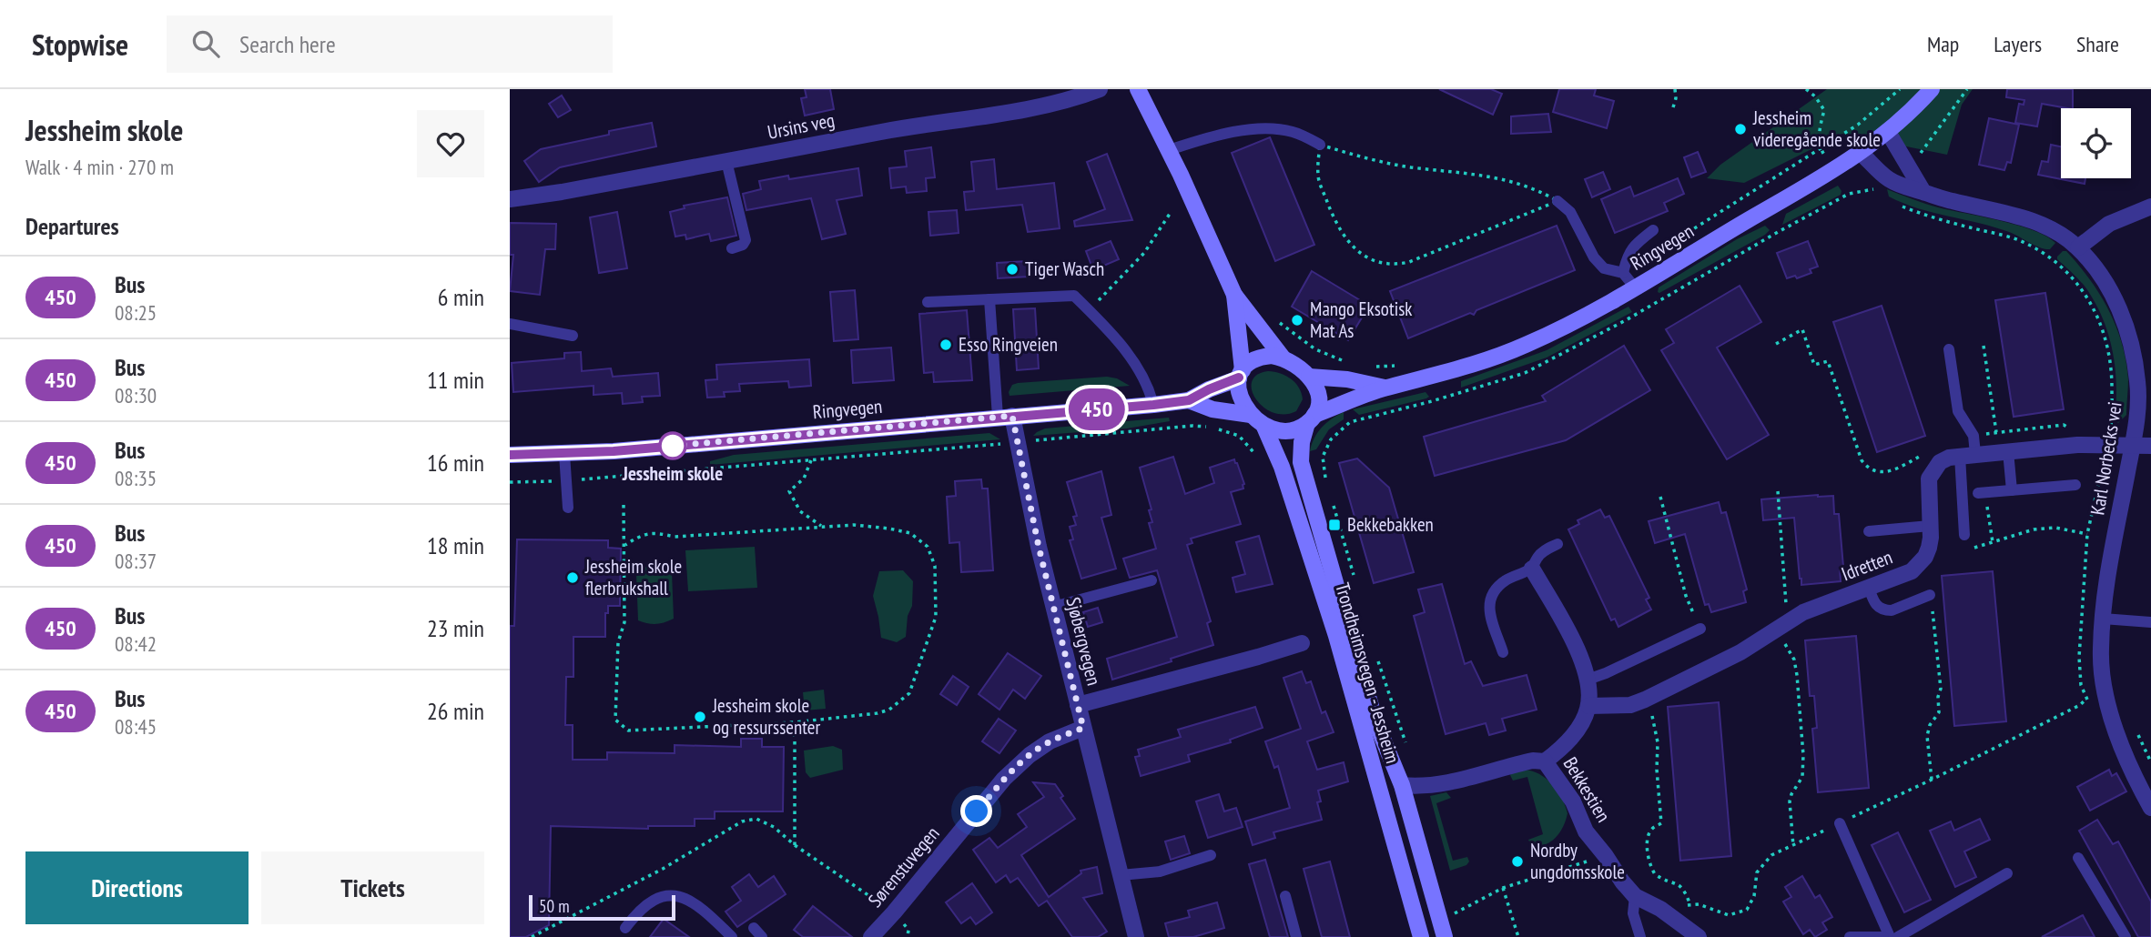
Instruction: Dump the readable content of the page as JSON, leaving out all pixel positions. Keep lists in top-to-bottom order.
{
  "streets": {
    "main road": ["Ringvegen", "Trondheimsvegen - Jessheim"],
    "street": [
      "Ursins veg",
      "Karl Norbecks vei",
      "Idretten",
      "Sjøbergvegen",
      "Bekkestien",
      "Sørenstuvegen"
    ]
  },
  "crossings": [
    ["Ringvegen", "Karl Norbecks vei"],
    ["Ringvegen", "Sjøbergvegen"],
    ["Ringvegen", "Trondheimsvegen - Jessheim"],
    ["Karl Norbecks vei", "Idretten"],
    ["Sjøbergvegen", "Sørenstuvegen"],
    ["Trondheimsvegen - Jessheim", "Bekkestien"]
  ],
  "places": {
    "other": [
      "Jessheim videregående skole",
      "Tiger Wasch",
      "Mango Eksotisk Mat As",
      "Esso Ringveien",
      "Jessheim skole",
      "Jessheim skole flerbrukshall",
      "Jessheim skole og ressurssenter",
      "Nordby ungdomsskole"
    ],
    "transit": ["Bekkebakken"]
  },
  "lines": ["bus line 450"],
  "scale_bar": "50 m",
  "page": {
    "header": "Stopwise",
    "search": "Search here",
    "nav": ["Map", "Layers", "Share"],
    "heading": [
      ["Jessheim skole", "Walk · 4 min · 270 m"],
      "Departures"
    ],
    "on_map": "450",
    "list": [
      {
        "mark": "450",
        "name": "Bus",
        "note": "08:25",
        "value": "6 min"
      },
      {
        "mark": "450",
        "name": "Bus",
        "note": "08:30",
        "value": "11 min"
      },
      {
        "mark": "450",
        "name": "Bus",
        "note": "08:35",
        "value": "16 min"
      },
      {
        "mark": "450",
        "name": "Bus",
        "note": "08:37",
        "value": "18 min"
      },
      {
        "mark": "450",
        "name": "Bus",
        "note": "08:42",
        "value": "23 min"
      },
      {
        "mark": "450",
        "name": "Bus",
        "note": "08:45",
        "value": "26 min"
      }
    ],
    "buttons": ["Directions", "Tickets"],
    "scale": "50 m"
  }
}
